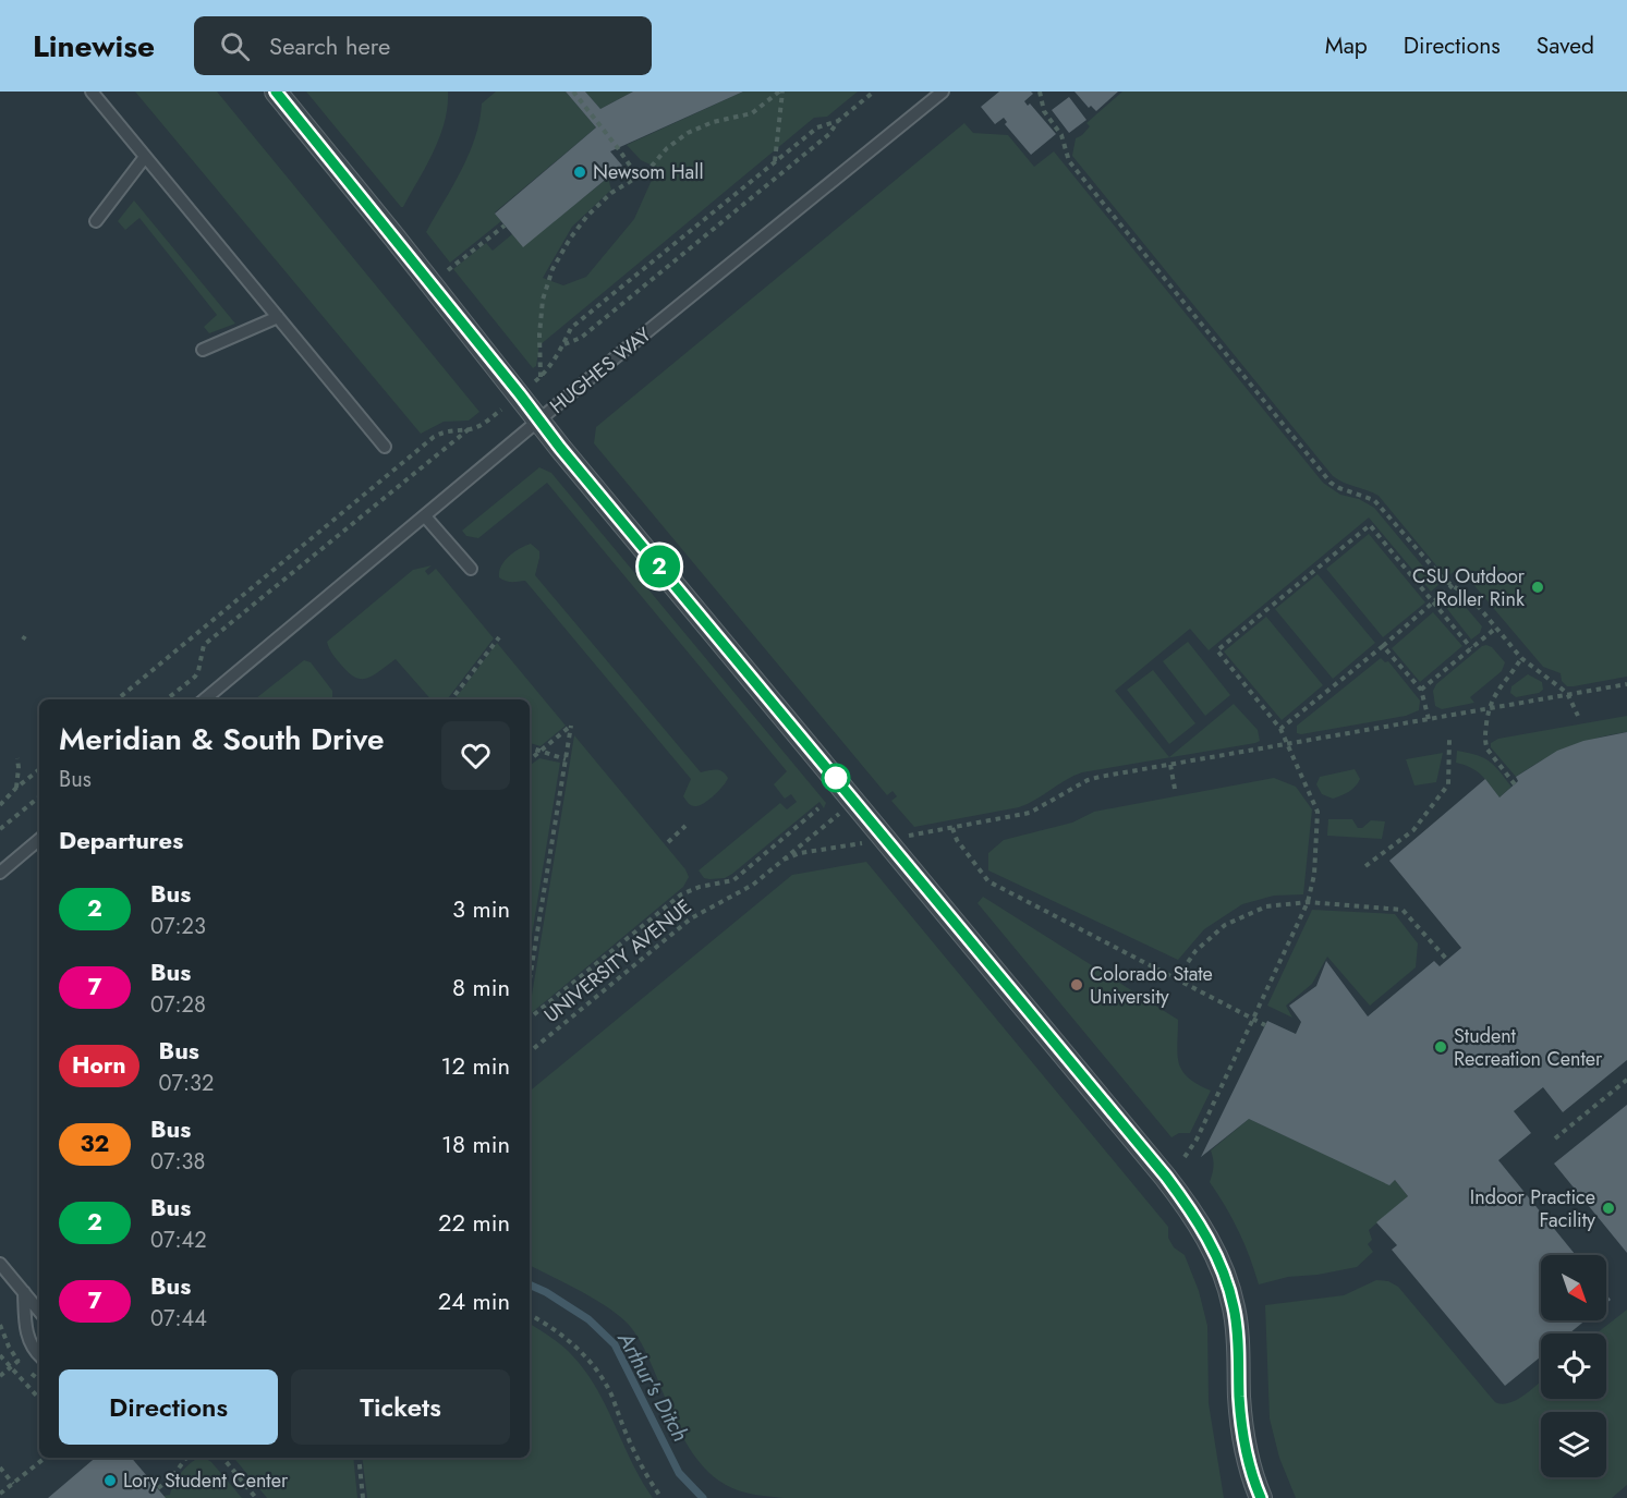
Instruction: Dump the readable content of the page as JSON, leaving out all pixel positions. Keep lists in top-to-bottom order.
{
  "streets": {
    "lane": ["HUGHES WAY"],
    "path": ["UNIVERSITY AVENUE"]
  },
  "water": ["Arthur's Ditch"],
  "places": [
    "Newsom Hall",
    "CSU Outdoor Roller Rink",
    "Colorado State University",
    "Student Recreation Center",
    "Indoor Practice Facility",
    "Lory Student Center"
  ],
  "lines": ["bus line 2"],
  "north": "bottom right",
  "page": {
    "header": "Linewise",
    "search": "Search here",
    "nav": ["Map", "Directions", "Saved"],
    "on_map": "2",
    "heading": [
      ["Meridian & South Drive", "Bus"],
      "Departures"
    ],
    "list": [
      {
        "mark": "2",
        "name": "Bus",
        "note": "07:23",
        "value": "3 min"
      },
      {
        "mark": "7",
        "name": "Bus",
        "note": "07:28",
        "value": "8 min"
      },
      {
        "mark": "Horn",
        "name": "Bus",
        "note": "07:32",
        "value": "12 min"
      },
      {
        "mark": "32",
        "name": "Bus",
        "note": "07:38",
        "value": "18 min"
      },
      {
        "mark": "2",
        "name": "Bus",
        "note": "07:42",
        "value": "22 min"
      },
      {
        "mark": "7",
        "name": "Bus",
        "note": "07:44",
        "value": "24 min"
      }
    ],
    "buttons": ["Directions", "Tickets"]
  }
}
